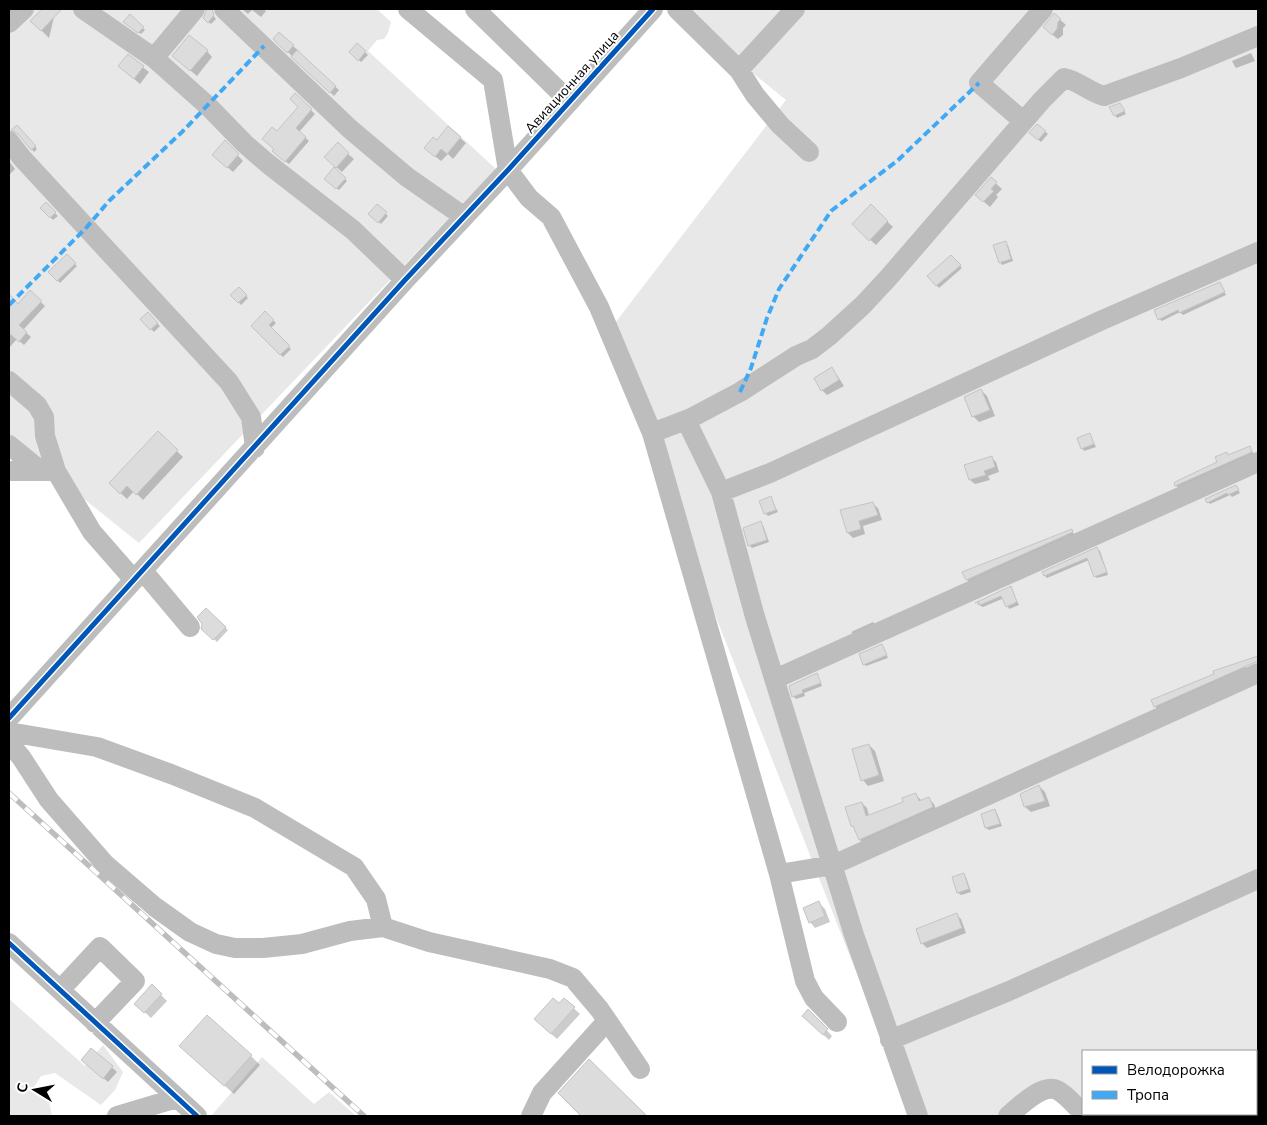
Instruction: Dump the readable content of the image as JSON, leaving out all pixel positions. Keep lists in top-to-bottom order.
{
  "streets": {
    "street": ["Авиационная улица"]
  },
  "legend": ["Велодорожка", "Тропа"],
  "north": "left"
}
